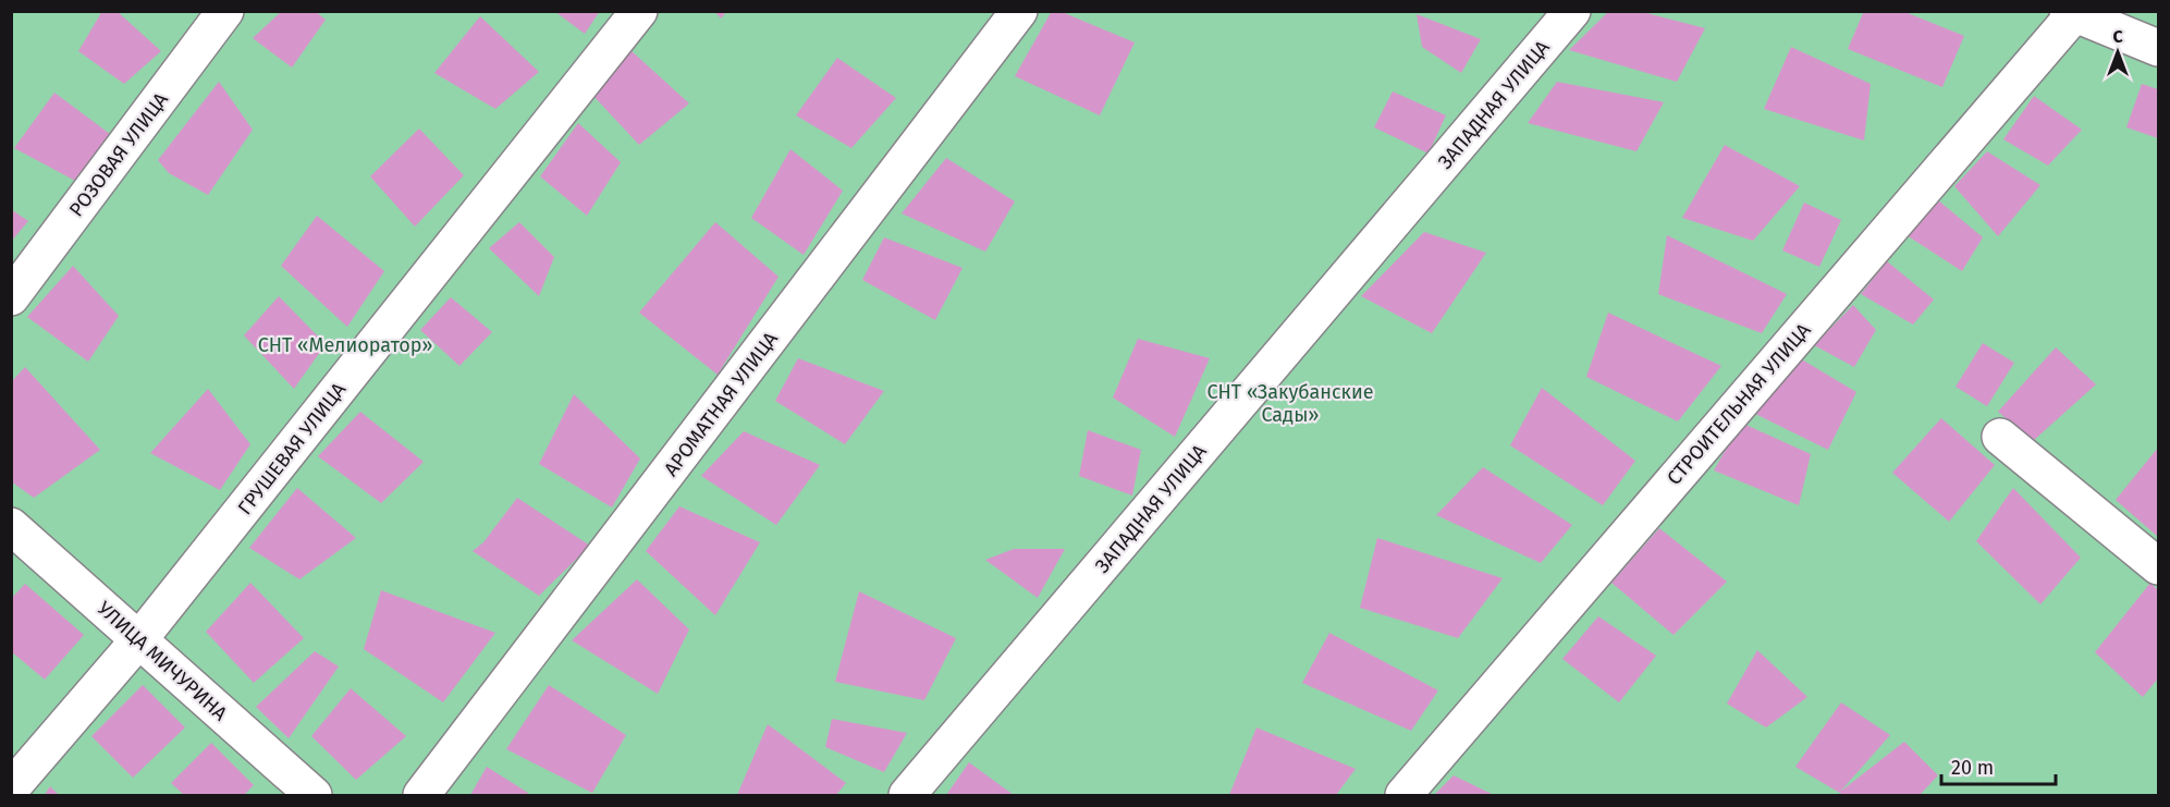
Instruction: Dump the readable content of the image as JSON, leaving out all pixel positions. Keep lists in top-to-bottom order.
{
  "streets": {
    "street": [
      "ЗАПАДНАЯ УЛИЦА",
      "РОЗОВАЯ УЛИЦА",
      "АРОМАТНАЯ УЛИЦА",
      "СТРОИТЕЛЬНАЯ УЛИЦА",
      "ГРУШЕВАЯ УЛИЦА",
      "УЛИЦА МИЧУРИНА"
    ]
  },
  "crossings": [
    ["ГРУШЕВАЯ УЛИЦА", "УЛИЦА МИЧУРИНА"]
  ],
  "parks": ["СНТ «Мелиоратор»", "СНТ «Закубанские Сады»"],
  "scale_bar": "20 m",
  "north": "top"
}
